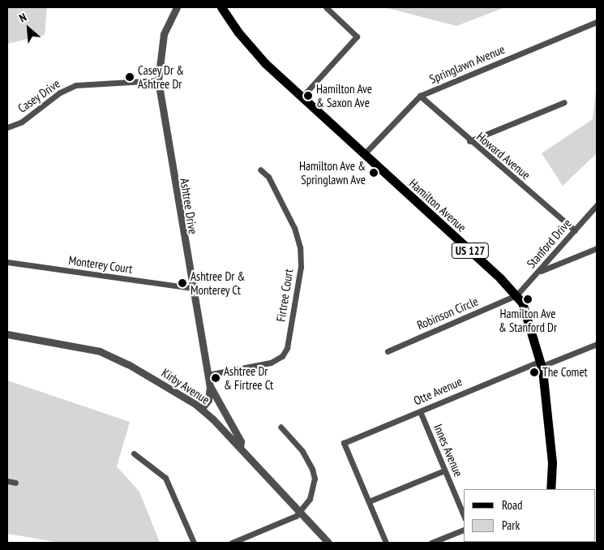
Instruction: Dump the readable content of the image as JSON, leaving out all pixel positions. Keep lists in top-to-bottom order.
{
  "streets": {
    "main road": ["Hamilton Avenue", "US 127"],
    "street": [
      "Springlawn Avenue",
      "Casey Drive",
      "Howard Avenue",
      "Ashtree Drive",
      "Stanford Drive",
      "Monterey Court",
      "Firtree Court",
      "Robinson Circle",
      "Kirby Avenue",
      "Otte Avenue",
      "Innes Avenue"
    ]
  },
  "crossings": [
    ["Springlawn Avenue", "Howard Avenue"],
    ["Springlawn Avenue", "Hamilton Avenue"],
    ["Casey Drive", "Ashtree Drive"],
    ["Howard Avenue", "Stanford Drive"],
    ["Hamilton Avenue", "Stanford Drive"],
    ["Hamilton Avenue", "Robinson Circle"],
    ["Hamilton Avenue", "Otte Avenue"],
    ["Ashtree Drive", "Monterey Court"],
    ["Ashtree Drive", "Firtree Court"],
    ["Ashtree Drive", "Kirby Avenue"],
    ["Stanford Drive", "Robinson Circle"],
    ["Otte Avenue", "Innes Avenue"]
  ],
  "places": [
    "Casey Dr & Ashtree Dr",
    "Hamilton Ave & Saxon Ave",
    "Hamilton Ave & Springlawn Ave",
    "Ashtree Dr & Monterey Ct",
    "Hamilton Ave & Stanford Dr",
    "The Comet",
    "Ashtree Dr & Firtree Ct"
  ],
  "legend": ["Road", "Park"],
  "north": "top left"
}
